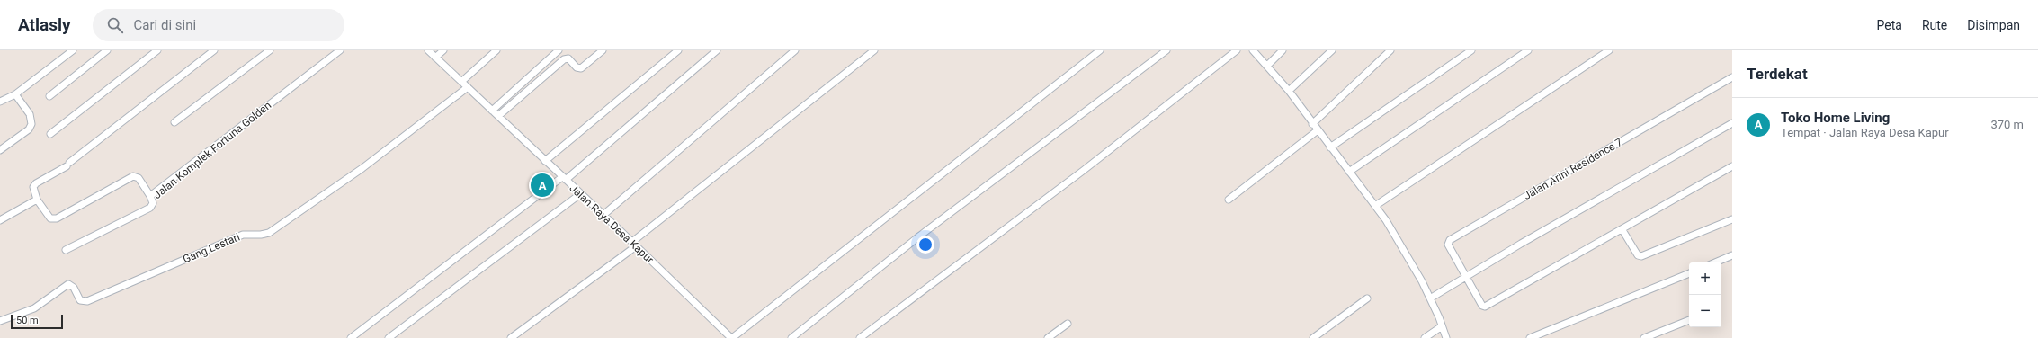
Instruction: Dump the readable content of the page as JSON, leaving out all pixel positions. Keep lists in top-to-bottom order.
{
  "streets": {
    "street": [
      "Jalan Komplek Fortuna Golden",
      "Jalan Arini Residence 7",
      "Jalan Raya Desa Kapur",
      "Gang Lestari"
    ]
  },
  "crossings": [
    ["Jalan Raya Desa Kapur", "Gang Lestari"]
  ],
  "scale_bar": "50 m",
  "page": {
    "header": "Atlasly",
    "search": "Cari di sini",
    "nav": ["Peta", "Rute", "Disimpan"],
    "heading": "Terdekat",
    "list": [
      {
        "mark": "A",
        "name": "Toko Home Living",
        "note": "Tempat · Jalan Raya Desa Kapur",
        "value": "370 m"
      }
    ],
    "pins": "A",
    "map_buttons": ["+", "−"],
    "scale": "50 m"
  }
}
